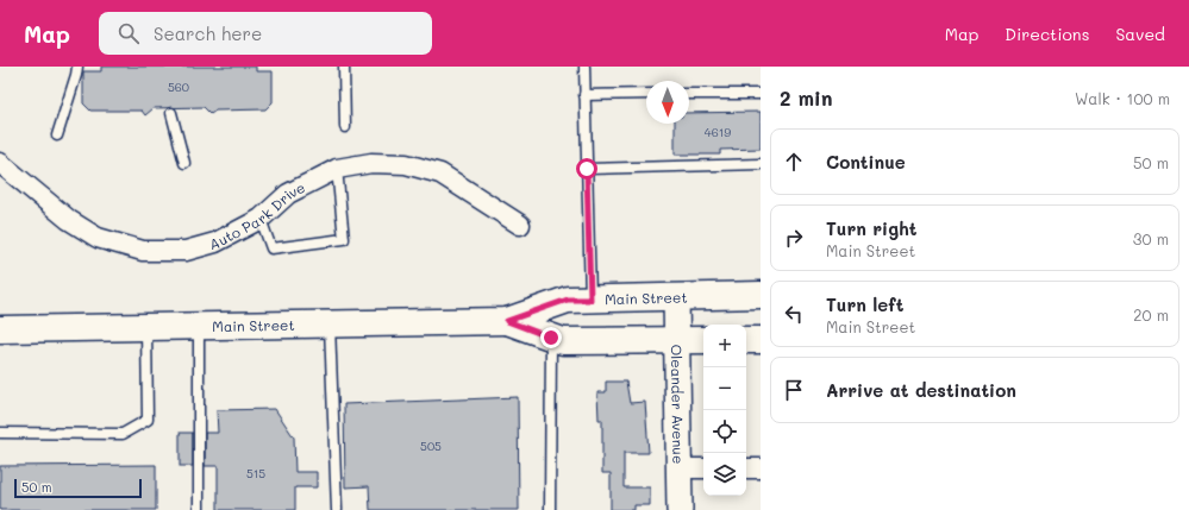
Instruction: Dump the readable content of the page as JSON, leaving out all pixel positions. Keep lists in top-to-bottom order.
{
  "streets": {
    "main road": ["Main Street"],
    "street": ["Auto Park Drive", "Oleander Avenue"]
  },
  "crossings": [
    ["Main Street", "Oleander Avenue"]
  ],
  "house_numbers": [
    "560",
    "4619",
    "505",
    "515"
  ],
  "scale_bar": "50 m",
  "north": "bottom",
  "page": {
    "header": "Map",
    "search": "Search here",
    "nav": ["Map", "Directions", "Saved"],
    "heading": ["2 min", "Walk · 100 m"],
    "list": [
      ["Continue", "50 m"],
      ["Turn right", "Main Street", "30 m"],
      ["Turn left", "Main Street", "20 m"],
      "Arrive at destination"
    ],
    "map_buttons": ["+", "−"],
    "scale": "50 m"
  }
}
